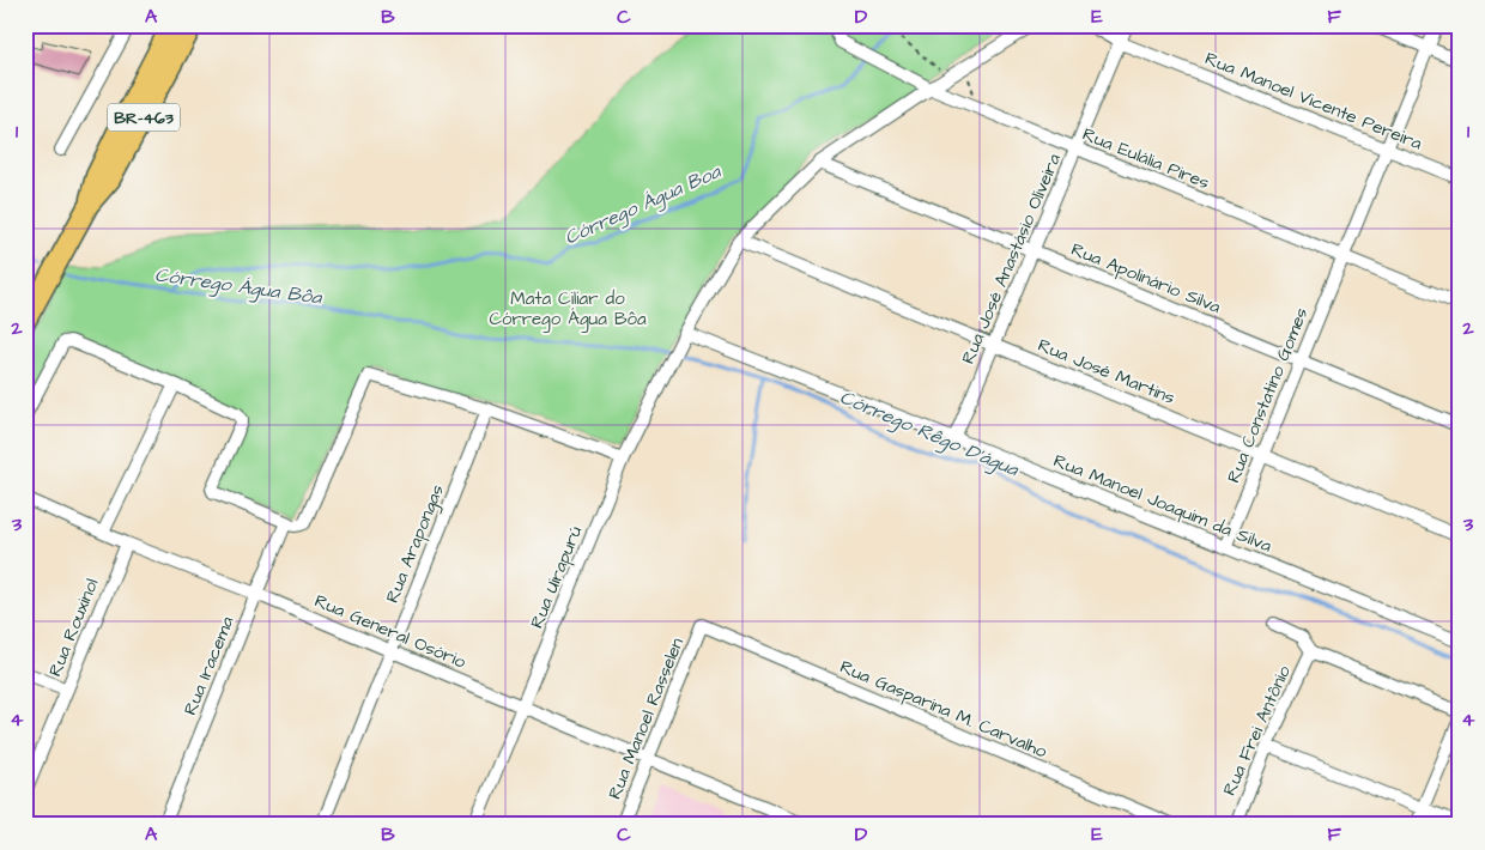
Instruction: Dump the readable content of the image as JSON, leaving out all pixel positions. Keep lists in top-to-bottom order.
{
  "streets": {
    "highway": ["BR-463"],
    "street": [
      "Rua Manoel Vicente Pereira",
      "Rua Eulália Pires",
      "Rua José Anastásio Oliveira",
      "Rua Apolinário Silva",
      "Rua José Martins",
      "Rua Constatino Gomes",
      "Rua Manoel Joaquim da Silva",
      "Rua Arapongas",
      "Rua Uirapurú",
      "Rua Rouxinol",
      "Rua General Osório",
      "Rua Iracema",
      "Rua Gasparina M. Carvalho",
      "Rua Manoel Rasselen",
      "Rua Frei Antônio"
    ]
  },
  "crossings": [
    ["Rua Manoel Vicente Pereira", "Rua José Anastásio Oliveira"],
    ["Rua Manoel Vicente Pereira", "Rua Constatino Gomes"],
    ["Rua Eulália Pires", "Rua José Anastásio Oliveira"],
    ["Rua Eulália Pires", "Rua Constatino Gomes"],
    ["Rua Eulália Pires", "Rua Uirapurú"],
    ["Rua José Anastásio Oliveira", "Rua Apolinário Silva"],
    ["Rua José Anastásio Oliveira", "Rua José Martins"],
    ["Rua José Anastásio Oliveira", "Rua Manoel Joaquim da Silva"],
    ["Rua Apolinário Silva", "Rua Constatino Gomes"],
    ["Rua Apolinário Silva", "Rua Uirapurú"],
    ["Rua José Martins", "Rua Constatino Gomes"],
    ["Rua José Martins", "Rua Uirapurú"],
    ["Rua Constatino Gomes", "Rua Manoel Joaquim da Silva"],
    ["Rua Manoel Joaquim da Silva", "Rua Uirapurú"],
    ["Rua Arapongas", "Rua General Osório"],
    ["Rua Uirapurú", "Rua General Osório"],
    ["Rua Rouxinol", "Rua General Osório"],
    ["Rua General Osório", "Rua Iracema"],
    ["Rua General Osório", "Rua Manoel Rasselen"],
    ["Rua Gasparina M. Carvalho", "Rua Manoel Rasselen"]
  ],
  "water": ["Córrego Água Boa", "Córrego Água Bôa", "Córrego Rêgo D'água"],
  "parks": ["Mata Ciliar do Córrego Água Bôa"],
  "grid": {
    "columns": [
      "A",
      "B",
      "C",
      "D",
      "E",
      "F"
    ],
    "rows": [
      "1",
      "2",
      "3",
      "4"
    ]
  }
}
